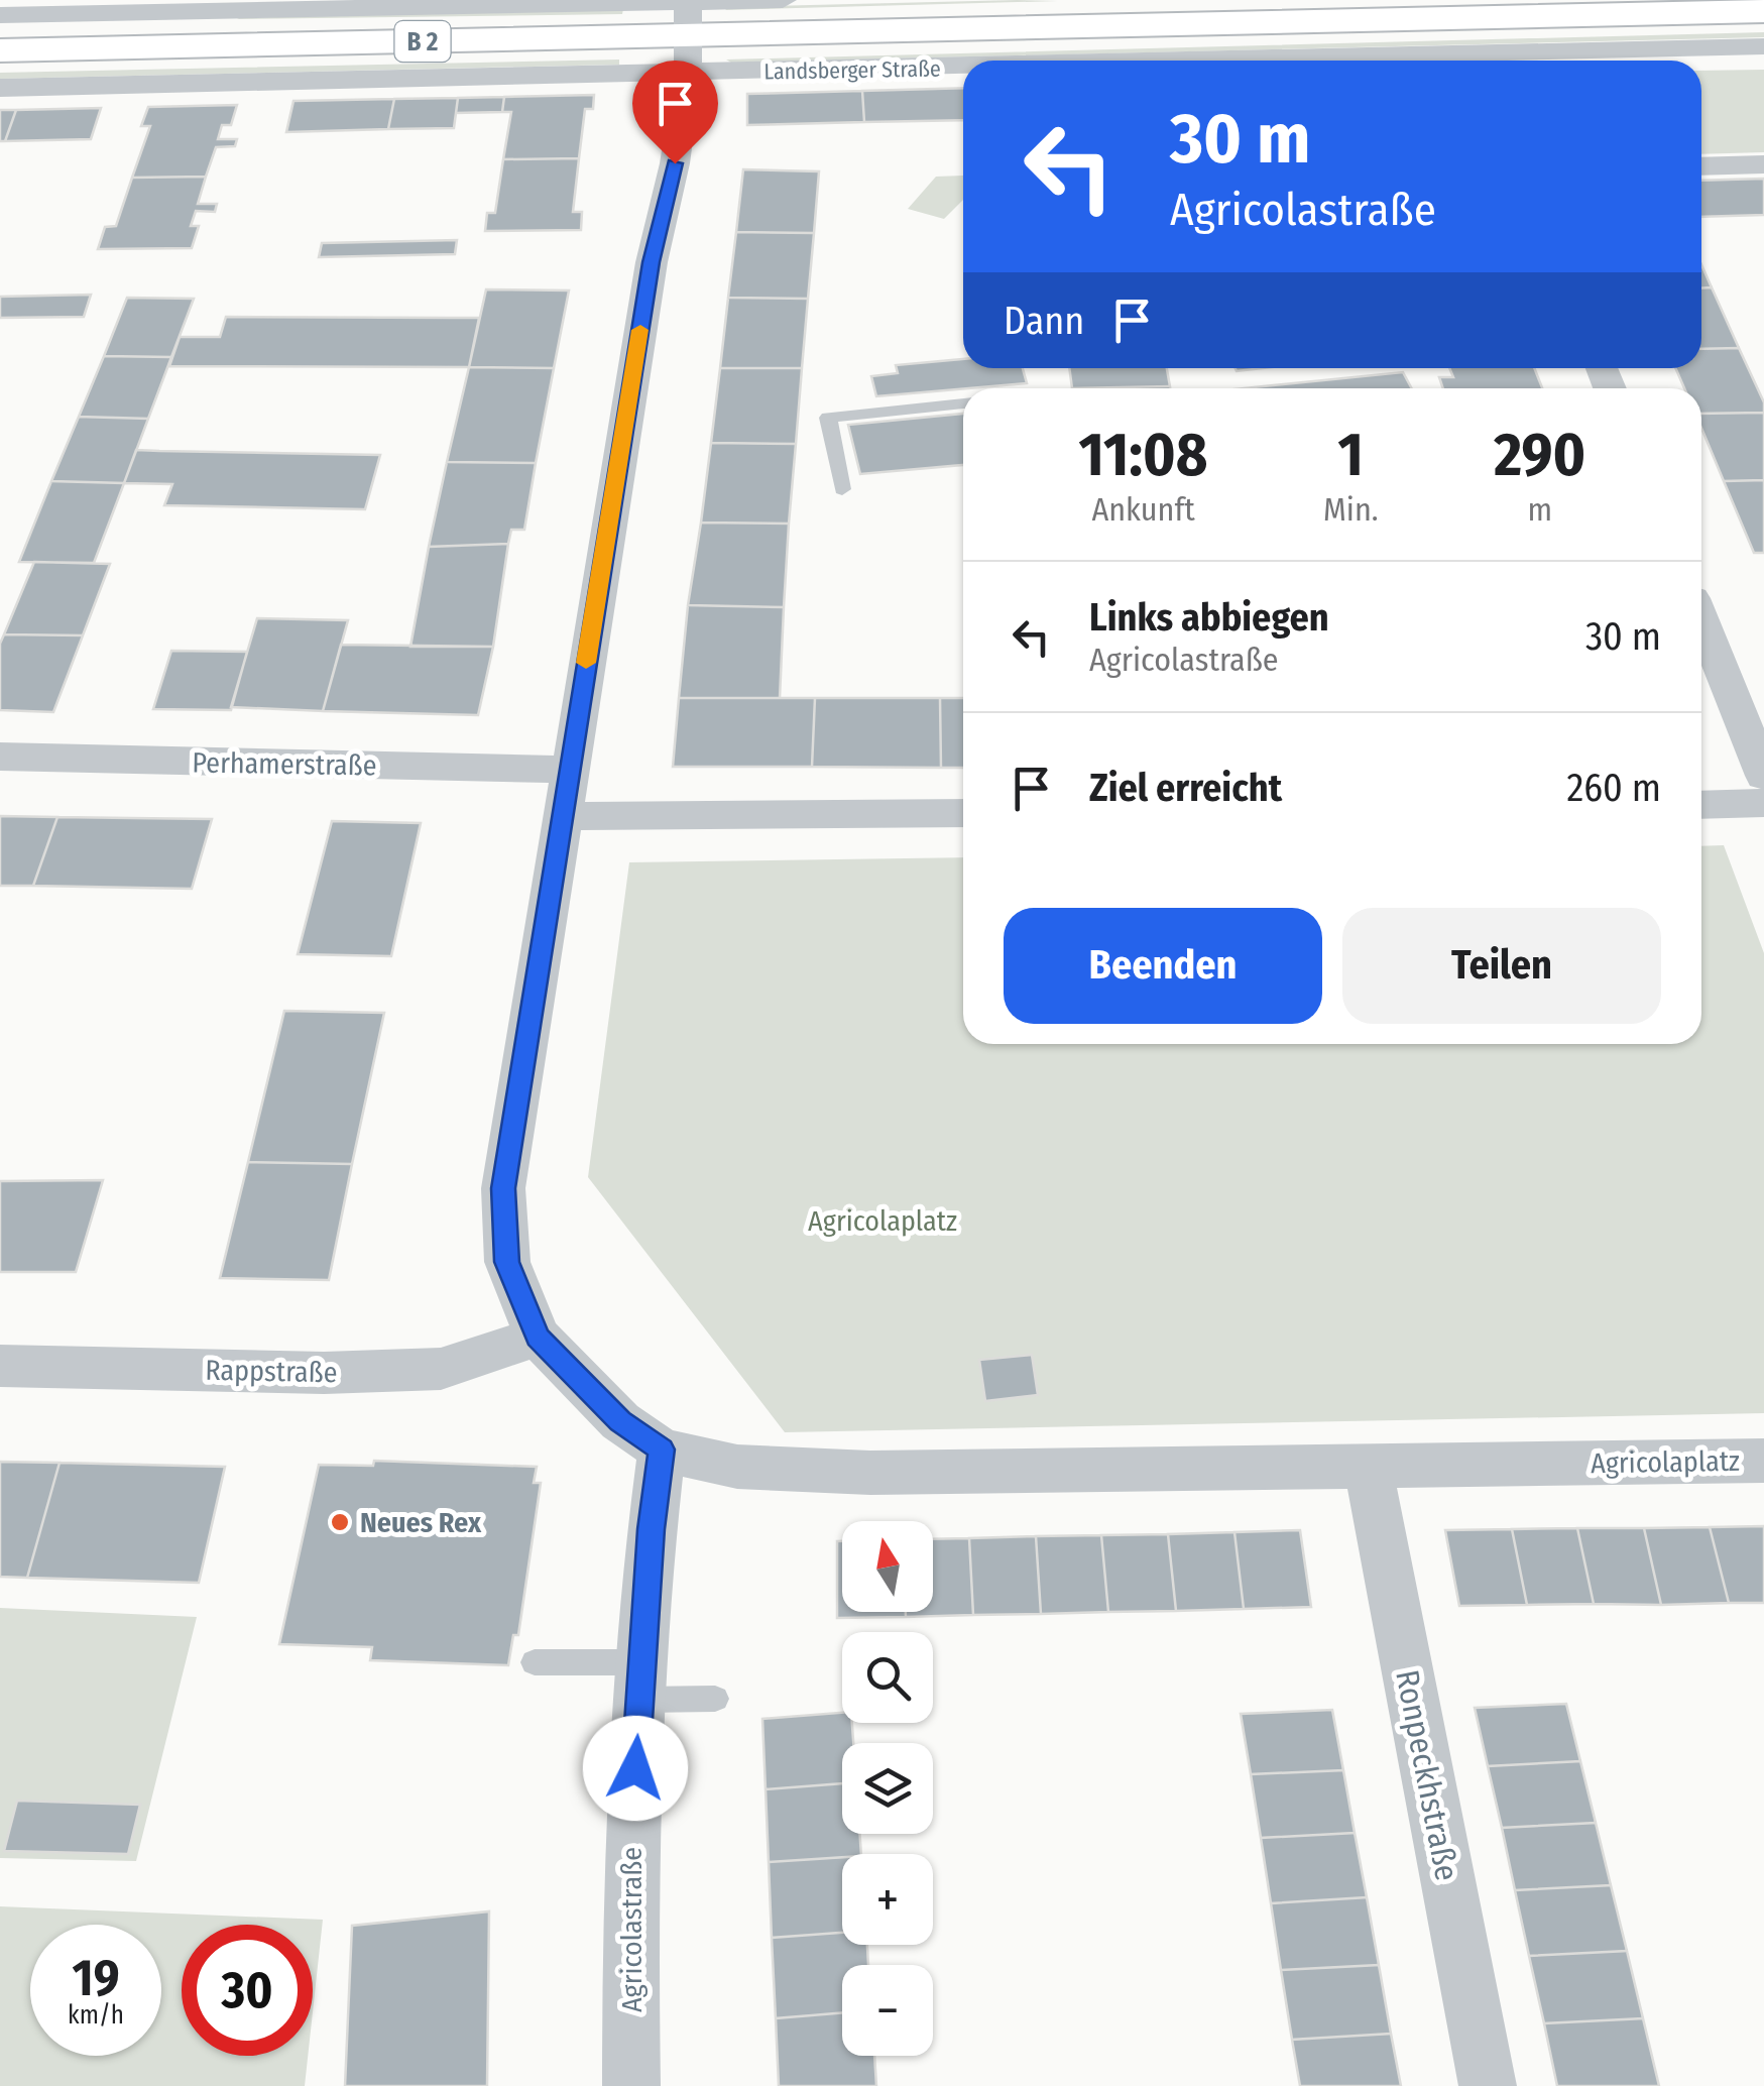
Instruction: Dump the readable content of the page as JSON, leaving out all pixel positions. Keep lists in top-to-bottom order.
{
  "streets": {
    "main road": ["B 2", "Landsberger Straße"],
    "street": [
      "Perhamerstraße",
      "Rappstraße",
      "Agricolaplatz",
      "Ronpeckhstraße",
      "Agricolastraße"
    ]
  },
  "crossings": [
    ["Agricolaplatz", "Ronpeckhstraße"],
    ["Agricolaplatz", "Agricolastraße"]
  ],
  "parks": ["Agricolaplatz"],
  "places": ["Neues Rex"],
  "north": "top",
  "page": {
    "turn": ["30 m", "Agricolastraße"],
    "then": "Dann",
    "eta": [
      "11:08",
      "Ankunft",
      "1",
      "Min.",
      "290",
      "m"
    ],
    "list": [
      {
        "name": "Links abbiegen",
        "note": "Agricolastraße",
        "value": "30 m"
      },
      {
        "name": "Ziel erreicht",
        "value": "260 m"
      }
    ],
    "buttons": ["Beenden", "Teilen"],
    "map_buttons": ["+", "−"],
    "speed": "19 km/h",
    "limit": "30"
  }
}
